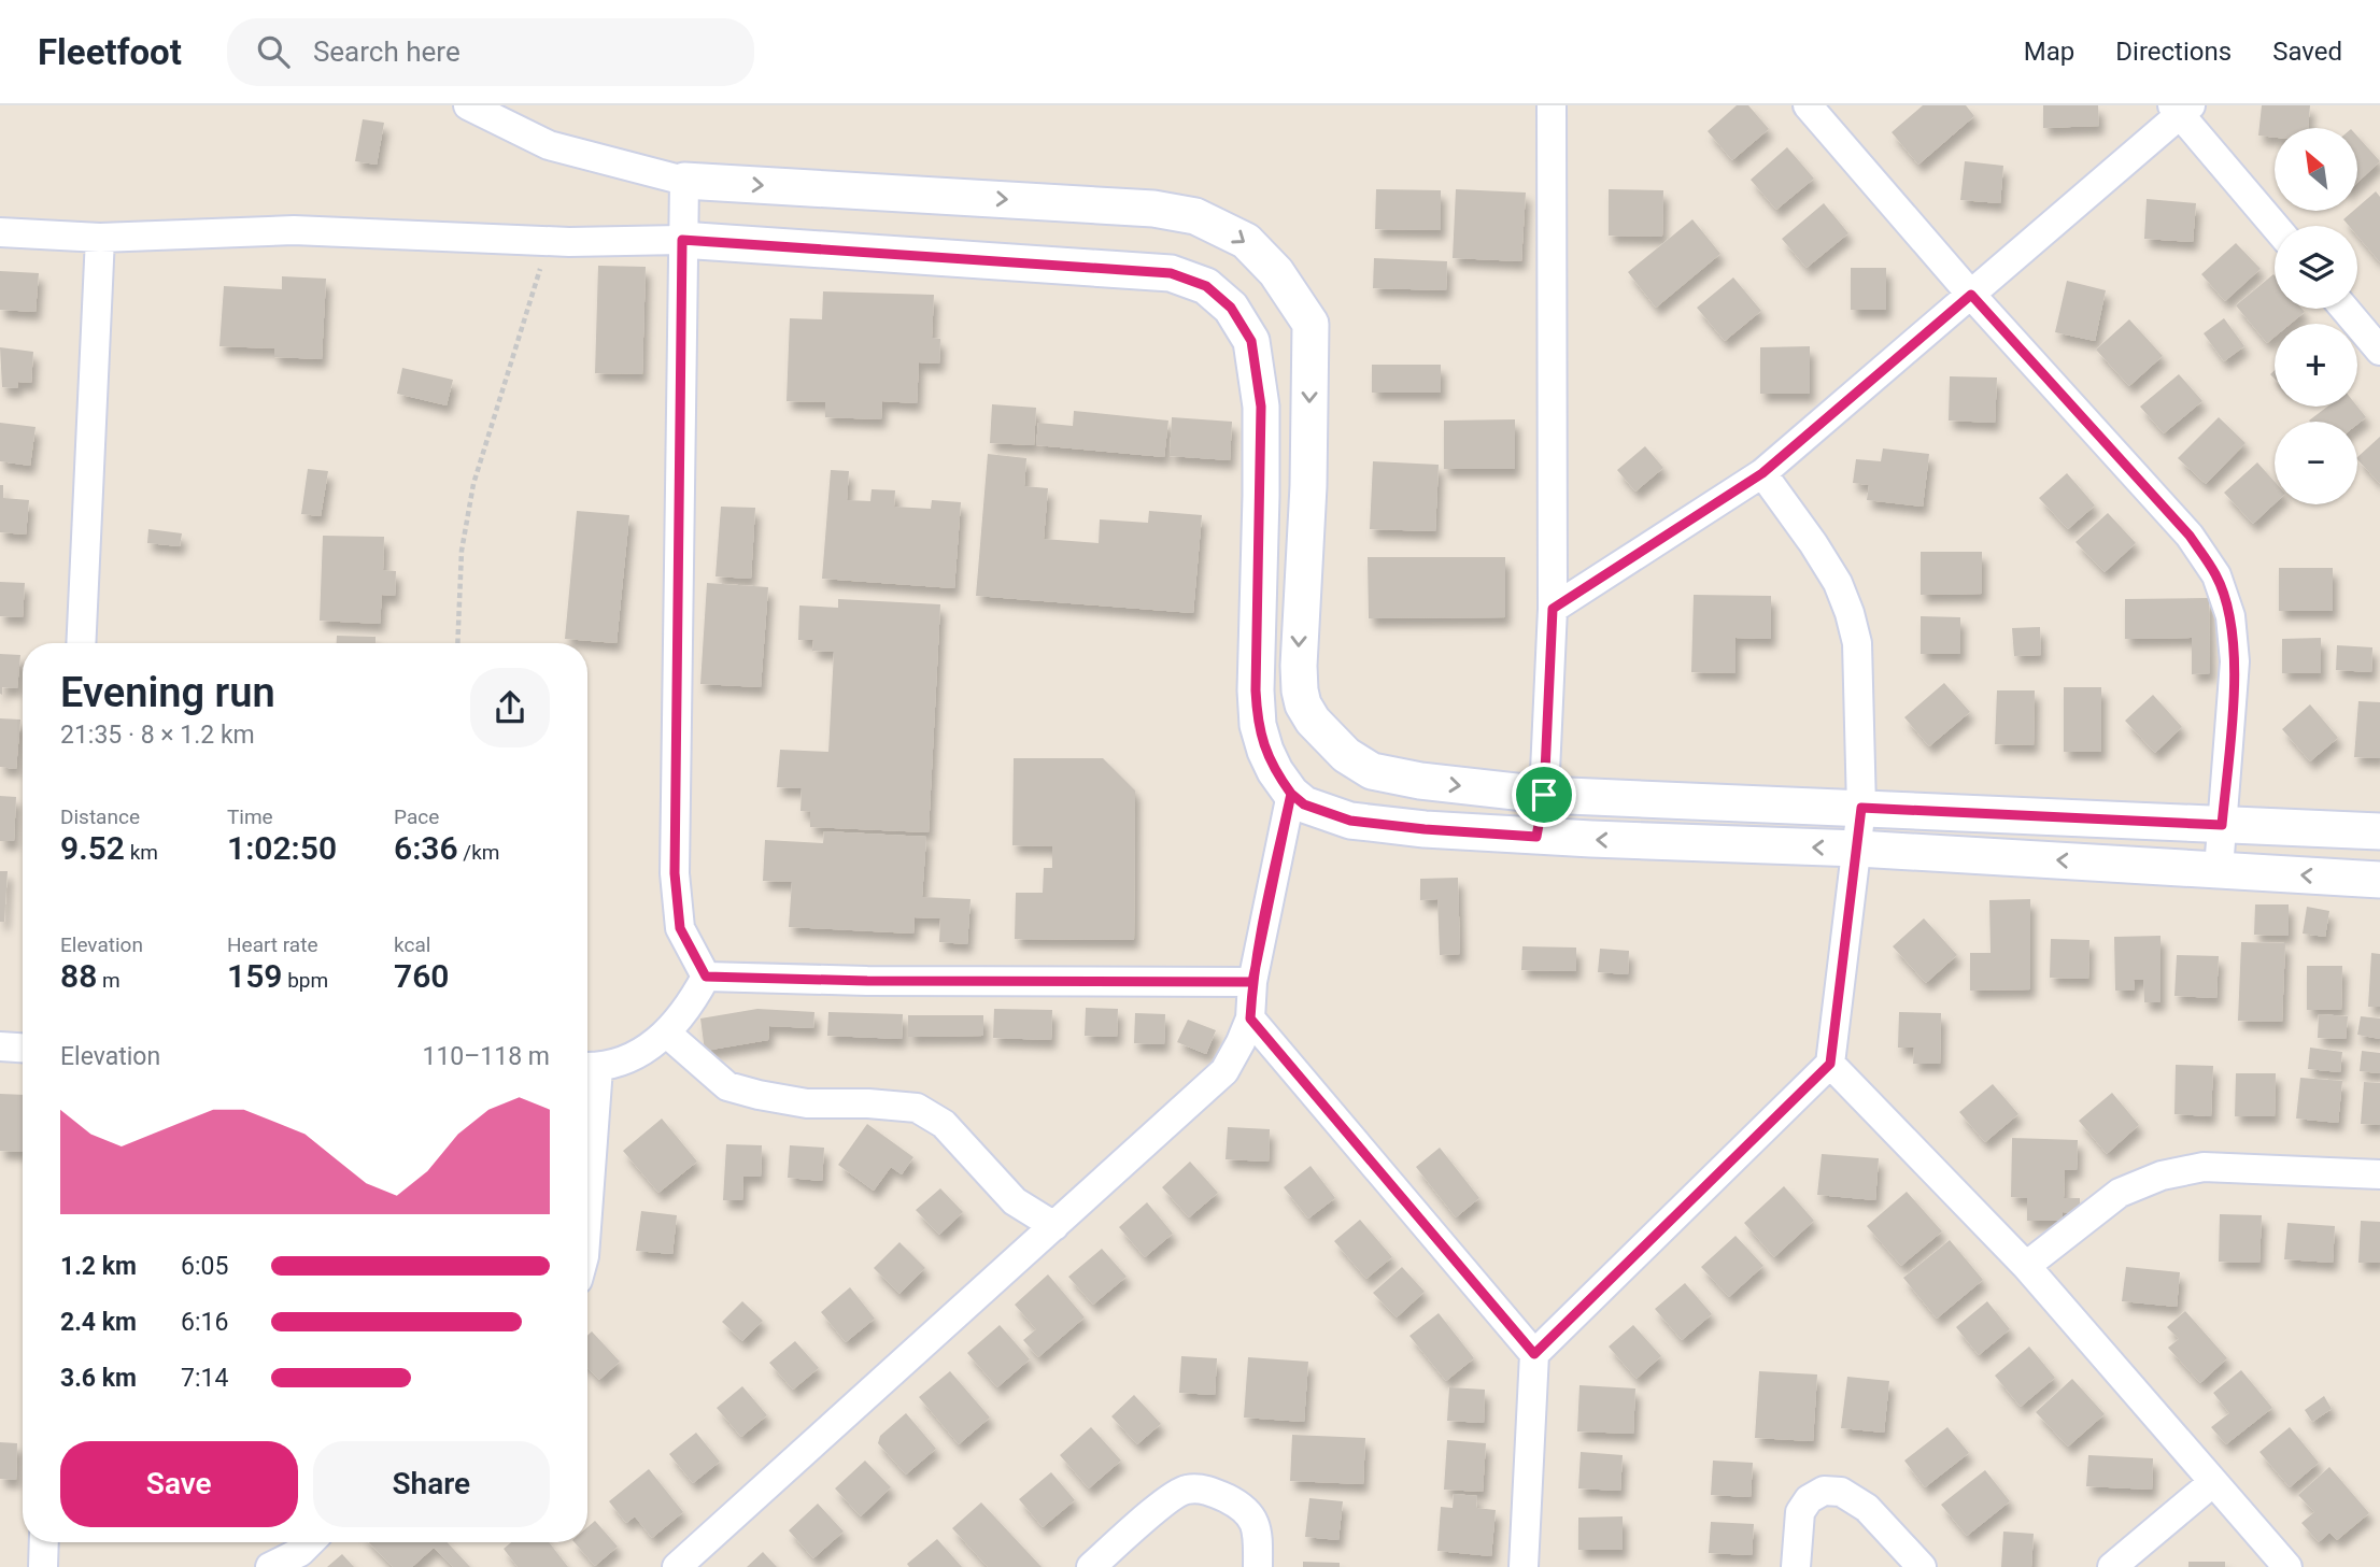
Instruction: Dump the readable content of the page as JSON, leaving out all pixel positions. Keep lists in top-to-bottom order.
{
  "north": "top left",
  "page": {
    "header": "Fleetfoot",
    "search": "Search here",
    "nav": ["Map", "Directions", "Saved"],
    "map_buttons": ["+", "−"],
    "heading": ["Evening run", "21:35 · 8 × 1.2 km"],
    "stats": [
      ["Distance", "9.52 km"],
      ["Time", "1:02:50"],
      ["Pace", "6:36 /km"],
      ["Elevation", "88 m"],
      ["Heart rate", "159 bpm"],
      ["kcal", "760"]
    ],
    "chart": ["Elevation", "110–118 m"],
    "list": [
      {
        "name": "1.2 km",
        "note": "6:05"
      },
      {
        "name": "2.4 km",
        "note": "6:16"
      },
      {
        "name": "3.6 km",
        "note": "7:14"
      }
    ],
    "buttons": ["Save", "Share"]
  }
}
